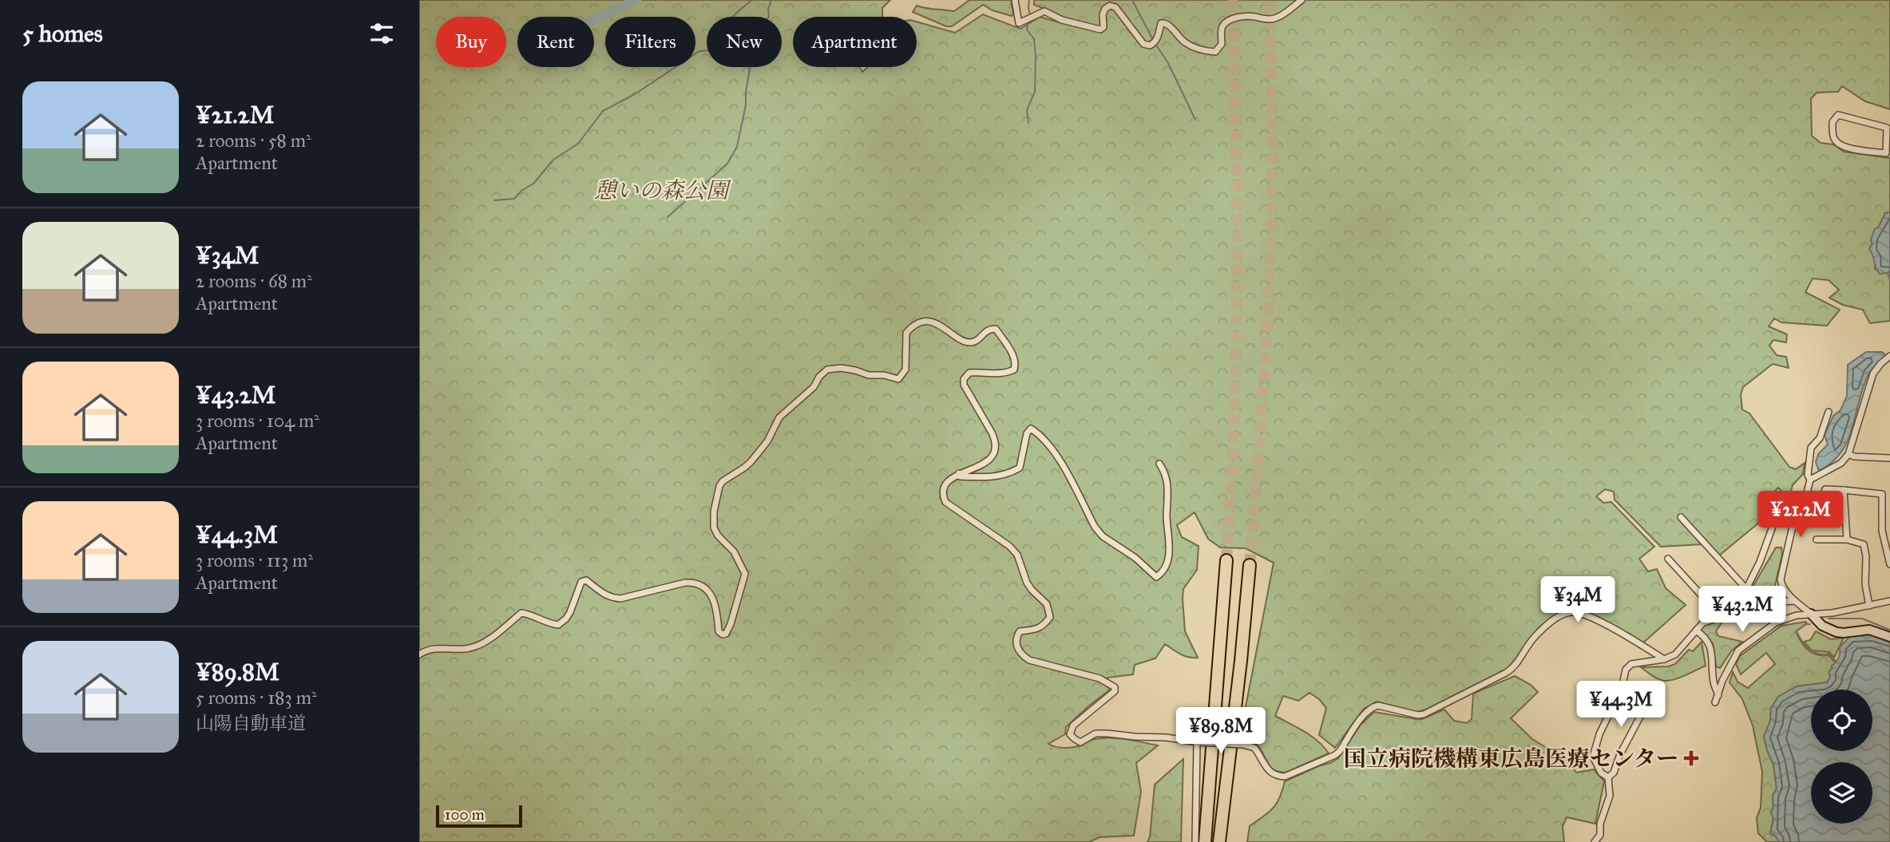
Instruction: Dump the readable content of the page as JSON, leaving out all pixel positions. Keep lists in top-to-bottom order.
{
  "parks": ["憩いの森公園"],
  "places": {
    "health": ["国立病院機構東広島医療センター"]
  },
  "scale_bar": "100 m",
  "page": {
    "heading": "5 homes",
    "chip": [
      "Buy",
      "Rent",
      "Filters",
      "New",
      "Apartment"
    ],
    "list": [
      {
        "name": "¥21.2M",
        "note": "2 rooms · 58 m² · Apartment"
      },
      {
        "name": "¥34M",
        "note": "2 rooms · 68 m² · Apartment"
      },
      {
        "name": "¥43.2M",
        "note": "3 rooms · 104 m² · Apartment"
      },
      {
        "name": "¥44.3M",
        "note": "3 rooms · 113 m² · Apartment"
      },
      {
        "name": "¥89.8M",
        "note": "5 rooms · 183 m² · 山陽自動車道"
      }
    ],
    "price": [
      "¥21.2M",
      "¥34M",
      "¥43.2M",
      "¥44.3M",
      "¥89.8M"
    ],
    "scale": "100 m"
  }
}
